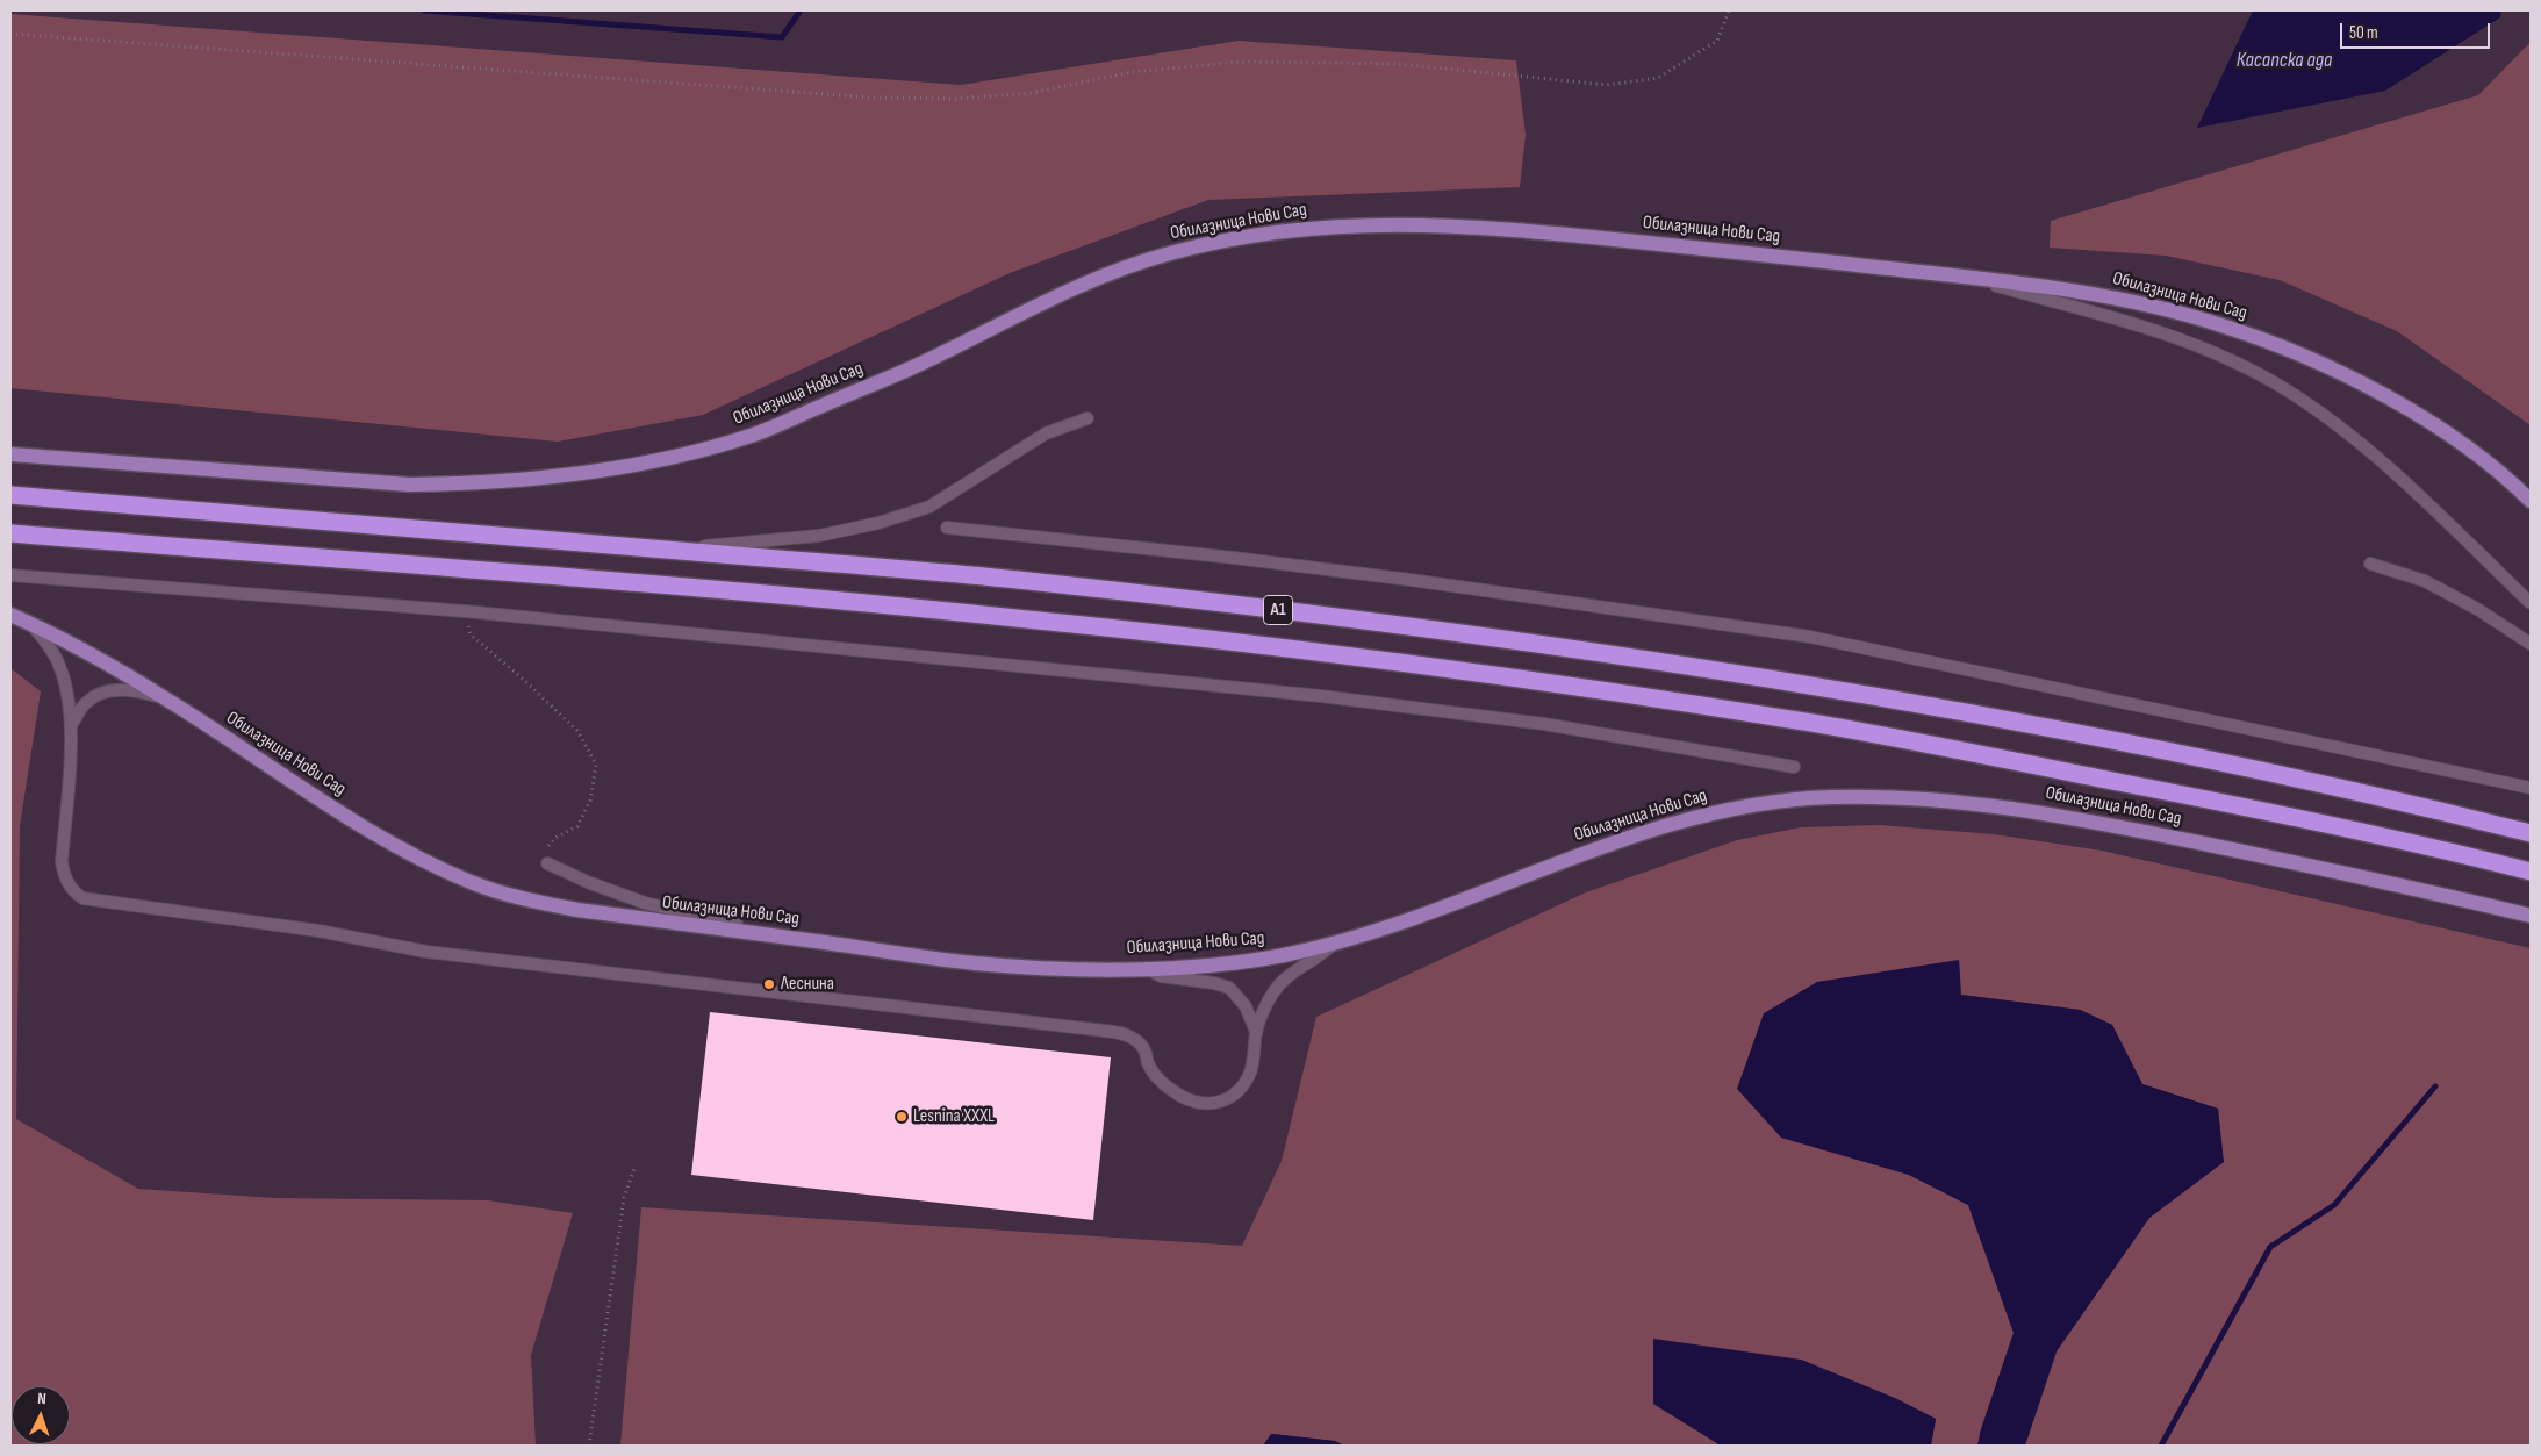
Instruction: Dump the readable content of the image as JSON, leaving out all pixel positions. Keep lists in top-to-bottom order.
{
  "streets": {
    "highway": ["A1"],
    "main road": ["Обилазница Нови Сад"]
  },
  "water": ["Касапска ада"],
  "places": ["Леснина", "Lesnina XXXL"],
  "scale_bar": "50 m",
  "north": "top"
}
